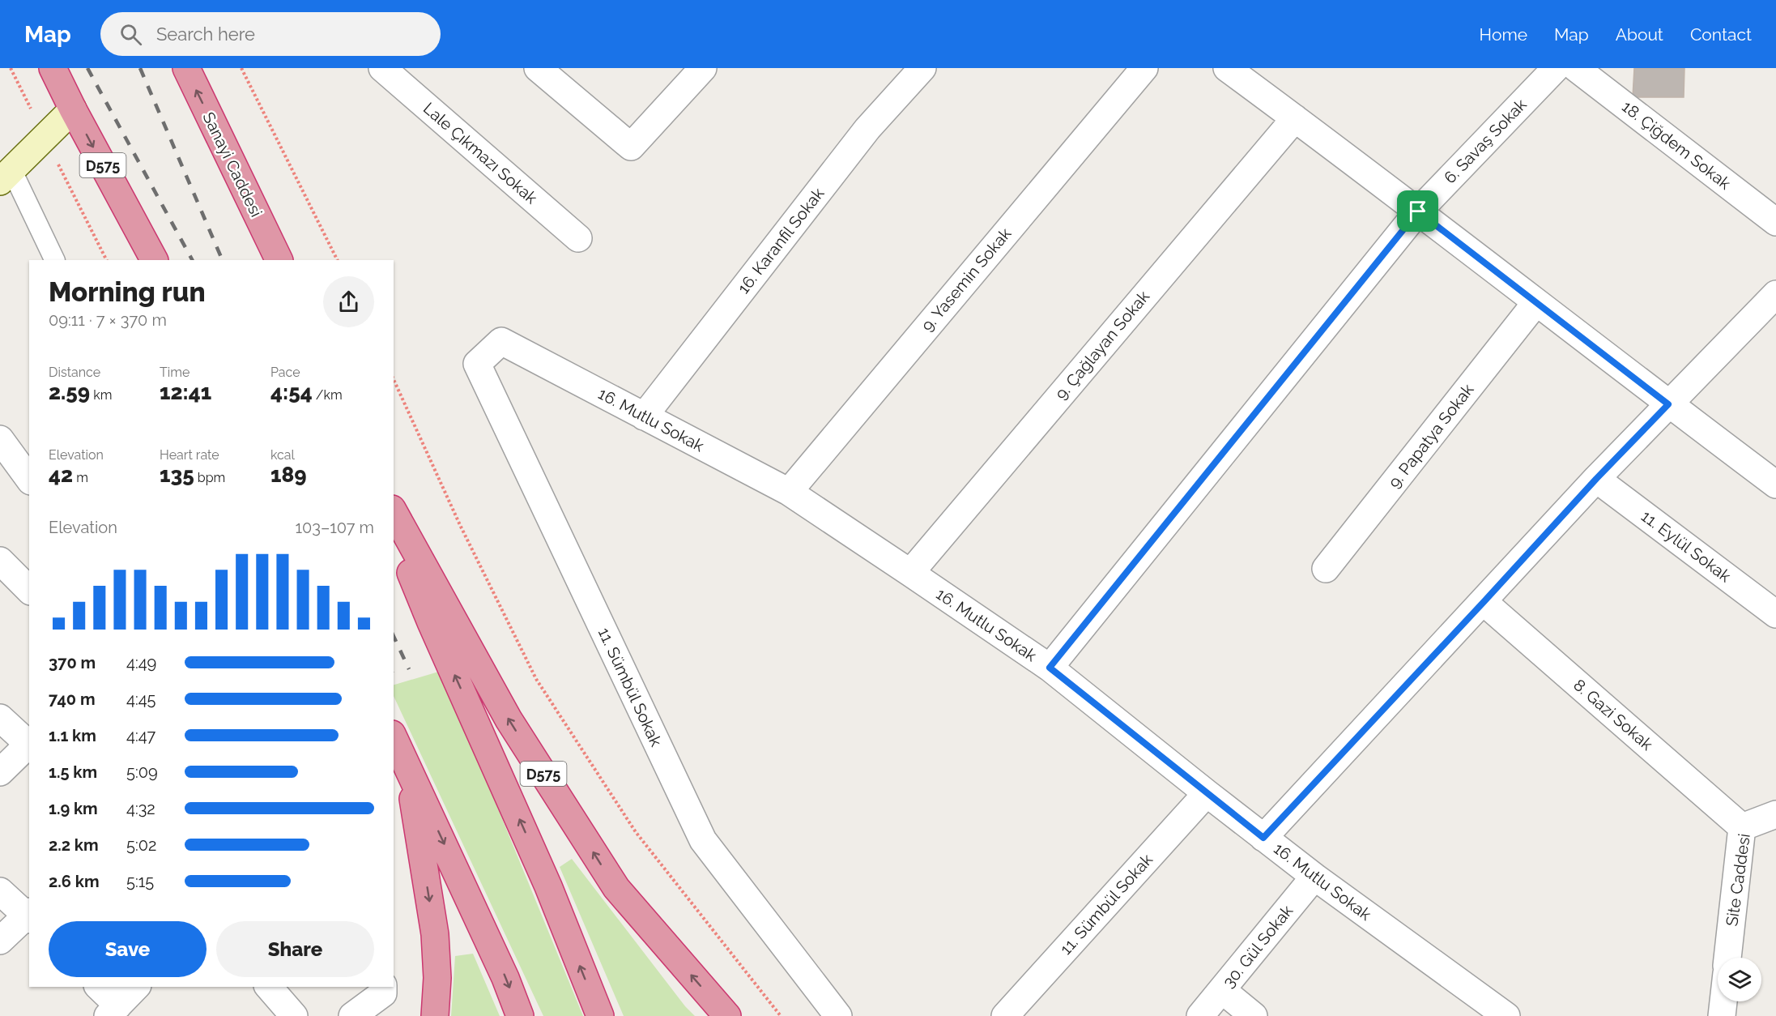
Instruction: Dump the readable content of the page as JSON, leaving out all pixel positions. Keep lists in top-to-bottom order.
{
  "streets": {
    "highway": ["Sanayi Caddesi", "D575"],
    "street": [
      "6. Savaş Sokak",
      "18. Çiğdem Sokak",
      "Lale Çıkmazı Sokak",
      "16. Karanfil Sokak",
      "9. Yasemin Sokak",
      "9. Çağlayan Sokak",
      "16. Mutlu Sokak",
      "9. Papatya Sokak",
      "11. Eylül Sokak",
      "11. Sümbül Sokak",
      "8. Gazi Sokak",
      "Site Caddesi",
      "30. Gül Sokak"
    ]
  },
  "crossings": [
    ["6. Savaş Sokak", "16. Mutlu Sokak"],
    ["16. Karanfil Sokak", "16. Mutlu Sokak"],
    ["9. Yasemin Sokak", "16. Mutlu Sokak"],
    ["9. Çağlayan Sokak", "16. Mutlu Sokak"],
    ["16. Mutlu Sokak", "11. Sümbül Sokak"],
    ["16. Mutlu Sokak", "30. Gül Sokak"],
    ["8. Gazi Sokak", "Site Caddesi"]
  ],
  "page": {
    "header": "Map",
    "search": "Search here",
    "nav": [
      "Home",
      "Map",
      "About",
      "Contact"
    ],
    "heading": ["Morning run", "09:11 · 7 × 370 m"],
    "stats": [
      ["Distance", "2.59 km"],
      ["Time", "12:41"],
      ["Pace", "4:54 /km"],
      ["Elevation", "42 m"],
      ["Heart rate", "135 bpm"],
      ["kcal", "189"]
    ],
    "chart": ["Elevation", "103–107 m"],
    "list": [
      {
        "name": "370 m",
        "note": "4:49"
      },
      {
        "name": "740 m",
        "note": "4:45"
      },
      {
        "name": "1.1 km",
        "note": "4:47"
      },
      {
        "name": "1.5 km",
        "note": "5:09"
      },
      {
        "name": "1.9 km",
        "note": "4:32"
      },
      {
        "name": "2.2 km",
        "note": "5:02"
      },
      {
        "name": "2.6 km",
        "note": "5:15"
      }
    ],
    "buttons": ["Save", "Share"]
  }
}
